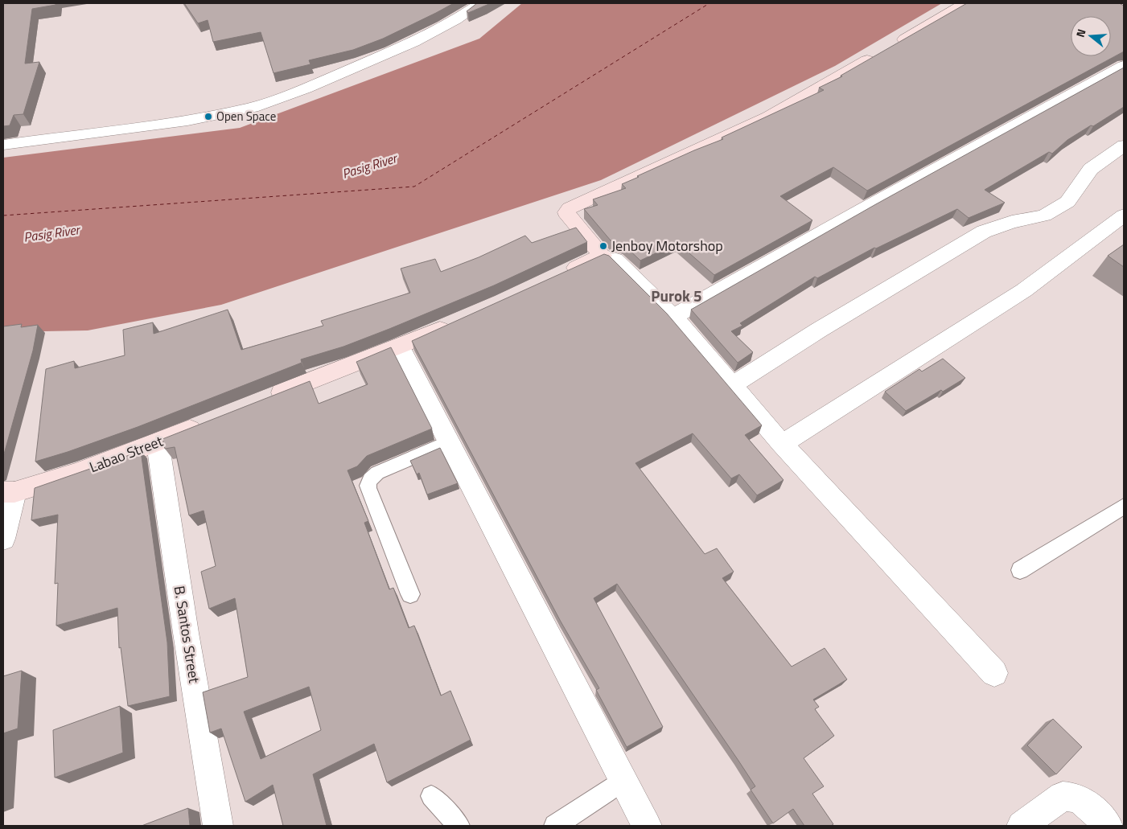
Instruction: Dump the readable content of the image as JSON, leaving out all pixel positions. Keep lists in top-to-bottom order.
{
  "streets": {
    "main road": ["Labao Street"],
    "street": ["B. Santos Street"]
  },
  "crossings": [
    ["Labao Street", "B. Santos Street"]
  ],
  "districts": ["Purok 5"],
  "water": ["Pasig River"],
  "places": ["Open Space", "Jenboy Motorshop"],
  "north": "left"
}
